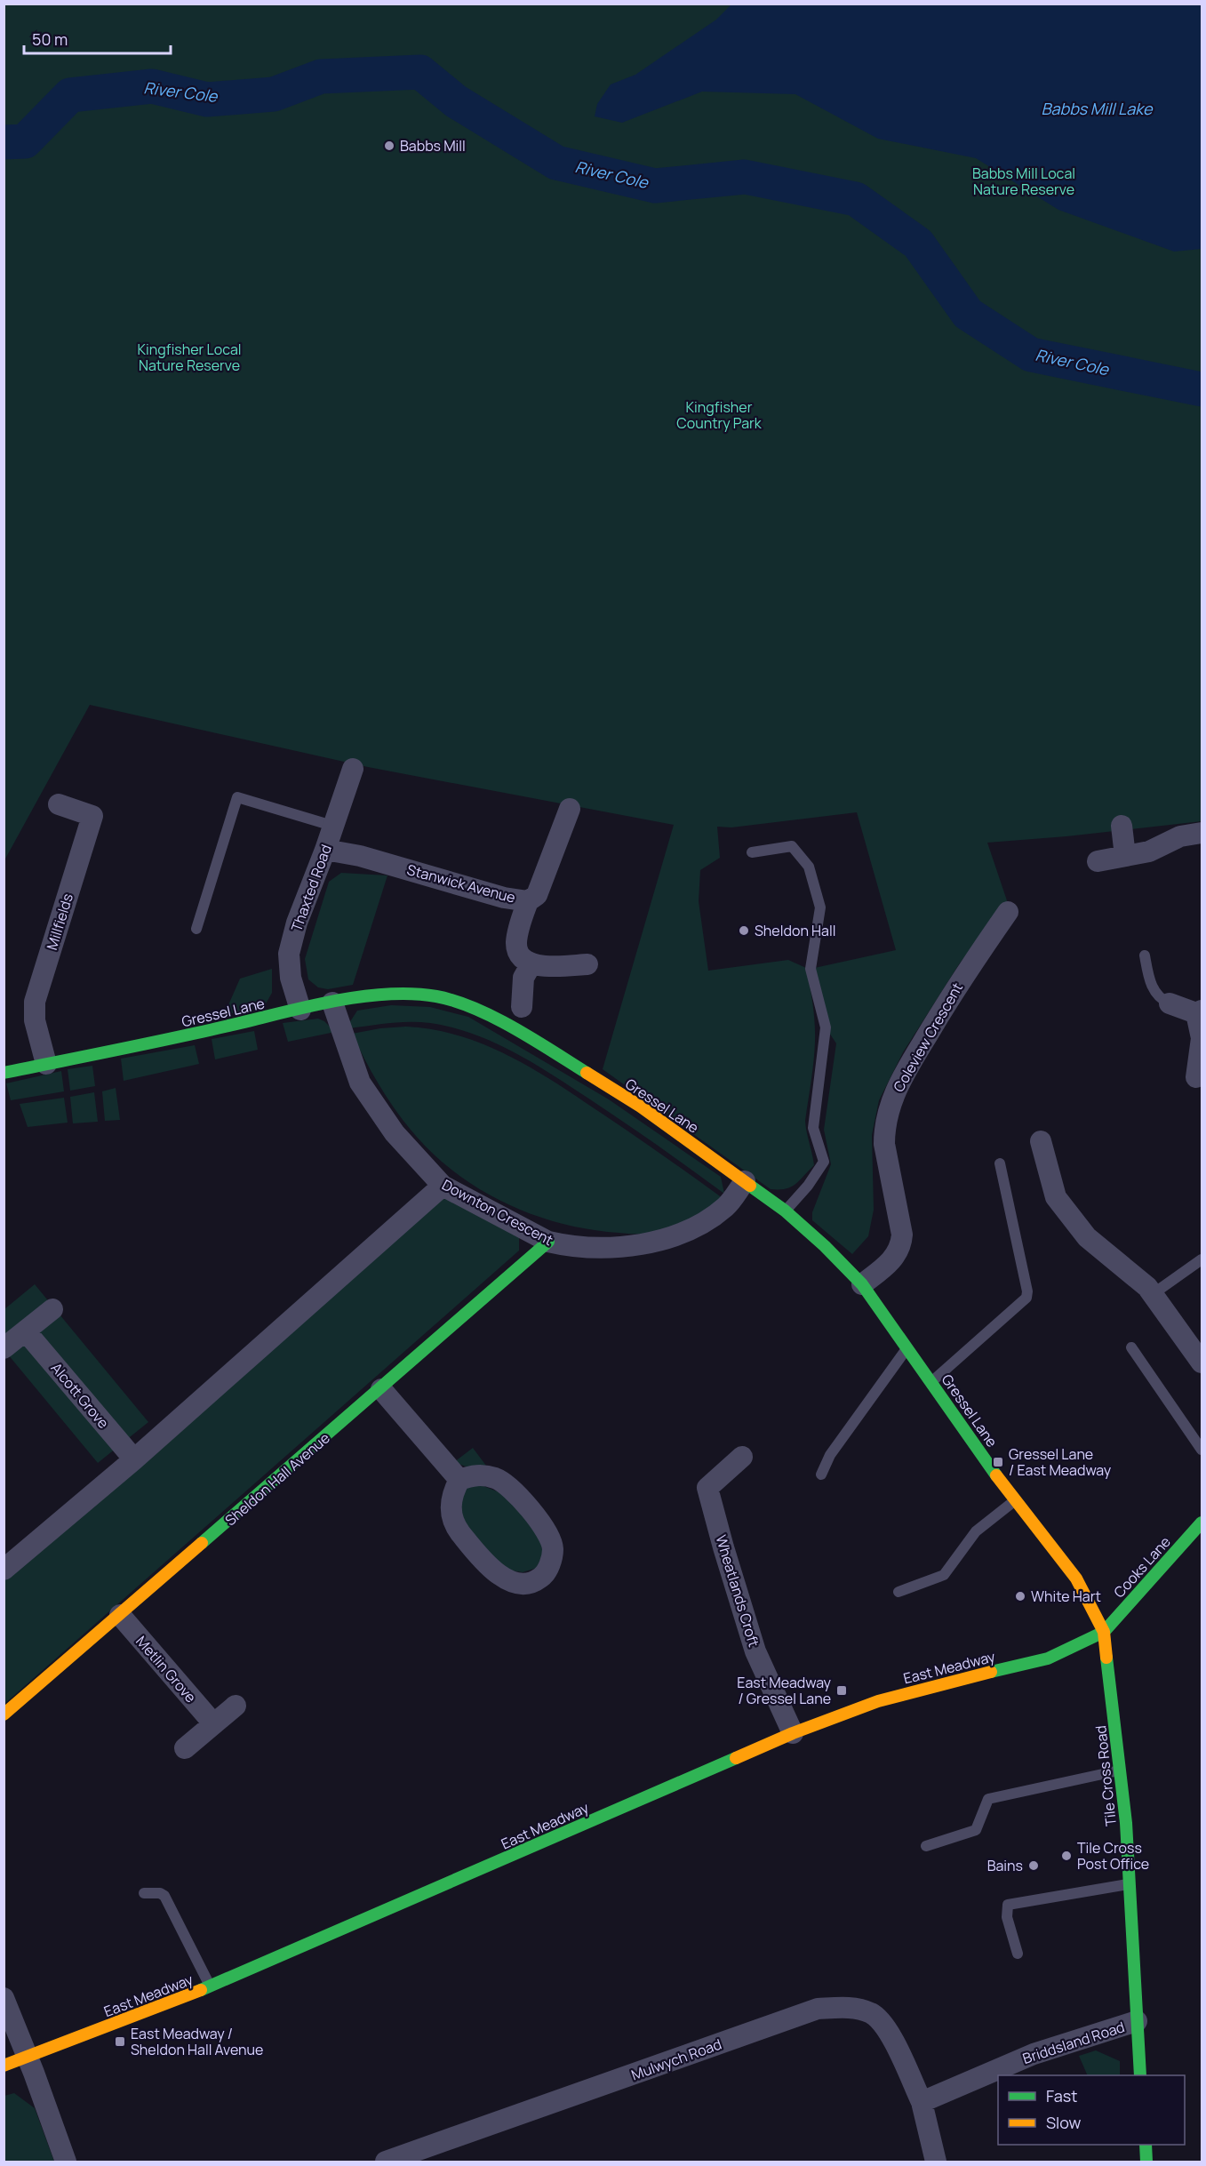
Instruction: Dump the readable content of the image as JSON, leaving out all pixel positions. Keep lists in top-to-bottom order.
{
  "streets": {
    "street": [
      "Stanwick Avenue",
      "Thaxted Road",
      "Millfields",
      "Gressel Lane",
      "Coleview Crescent",
      "Downton Crescent",
      "Alcott Grove",
      "Sheldon Hall Avenue",
      "Cooks Lane",
      "Wheatlands Croft",
      "East Meadway",
      "Metlin Grove",
      "Tile Cross Road",
      "Briddsland Road",
      "Mulwych Road"
    ]
  },
  "crossings": [
    ["Stanwick Avenue", "Thaxted Road"],
    ["Thaxted Road", "Gressel Lane"],
    ["Millfields", "Gressel Lane"],
    ["Gressel Lane", "Coleview Crescent"],
    ["Gressel Lane", "Downton Crescent"],
    ["Gressel Lane", "Cooks Lane"],
    ["Gressel Lane", "East Meadway"],
    ["Gressel Lane", "Tile Cross Road"],
    ["Downton Crescent", "Sheldon Hall Avenue"],
    ["Sheldon Hall Avenue", "Metlin Grove"],
    ["Cooks Lane", "East Meadway"],
    ["Cooks Lane", "Tile Cross Road"],
    ["Wheatlands Croft", "East Meadway"],
    ["East Meadway", "Tile Cross Road"],
    ["Tile Cross Road", "Briddsland Road"],
    ["Briddsland Road", "Mulwych Road"]
  ],
  "water": ["River Cole", "Babbs Mill Lake"],
  "parks": ["Babbs Mill Local Nature Reserve", "Kingfisher Local Nature Reserve", "Kingfisher Country Park"],
  "places": {
    "other": [
      "Babbs Mill",
      "Sheldon Hall",
      "White Hart",
      "Tile Cross Post Office",
      "Bains"
    ],
    "transit": ["Gressel Lane / East Meadway", "East Meadway / Gressel Lane", "East Meadway / Sheldon Hall Avenue"]
  },
  "legend": ["Fast", "Slow"],
  "scale_bar": "50 m"
}
